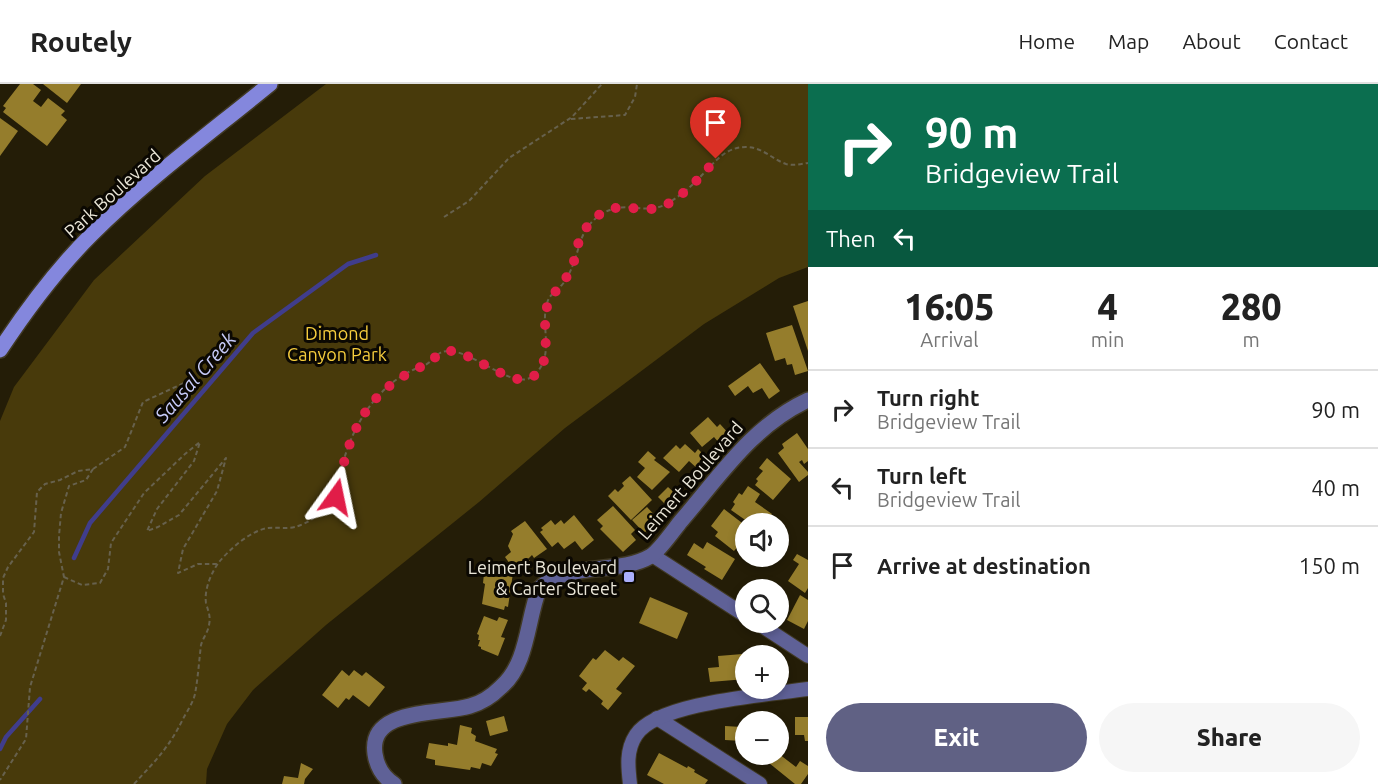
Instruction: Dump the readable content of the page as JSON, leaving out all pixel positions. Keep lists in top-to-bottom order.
{
  "streets": {
    "main road": ["Park Boulevard"],
    "street": ["Leimert Boulevard"]
  },
  "water": ["Sausal Creek"],
  "parks": ["Dimond Canyon Park"],
  "places": {
    "transit": ["Leimert Boulevard & Carter Street"]
  },
  "page": {
    "header": "Routely",
    "nav": [
      "Home",
      "Map",
      "About",
      "Contact"
    ],
    "turn": ["90 m", "Bridgeview Trail"],
    "then": "Then",
    "eta": [
      "16:05",
      "Arrival",
      "4",
      "min",
      "280",
      "m"
    ],
    "list": [
      {
        "name": "Turn right",
        "note": "Bridgeview Trail",
        "value": "90 m"
      },
      {
        "name": "Turn left",
        "note": "Bridgeview Trail",
        "value": "40 m"
      },
      {
        "name": "Arrive at destination",
        "value": "150 m"
      }
    ],
    "map_buttons": ["+", "−"],
    "buttons": ["Exit", "Share"]
  }
}
